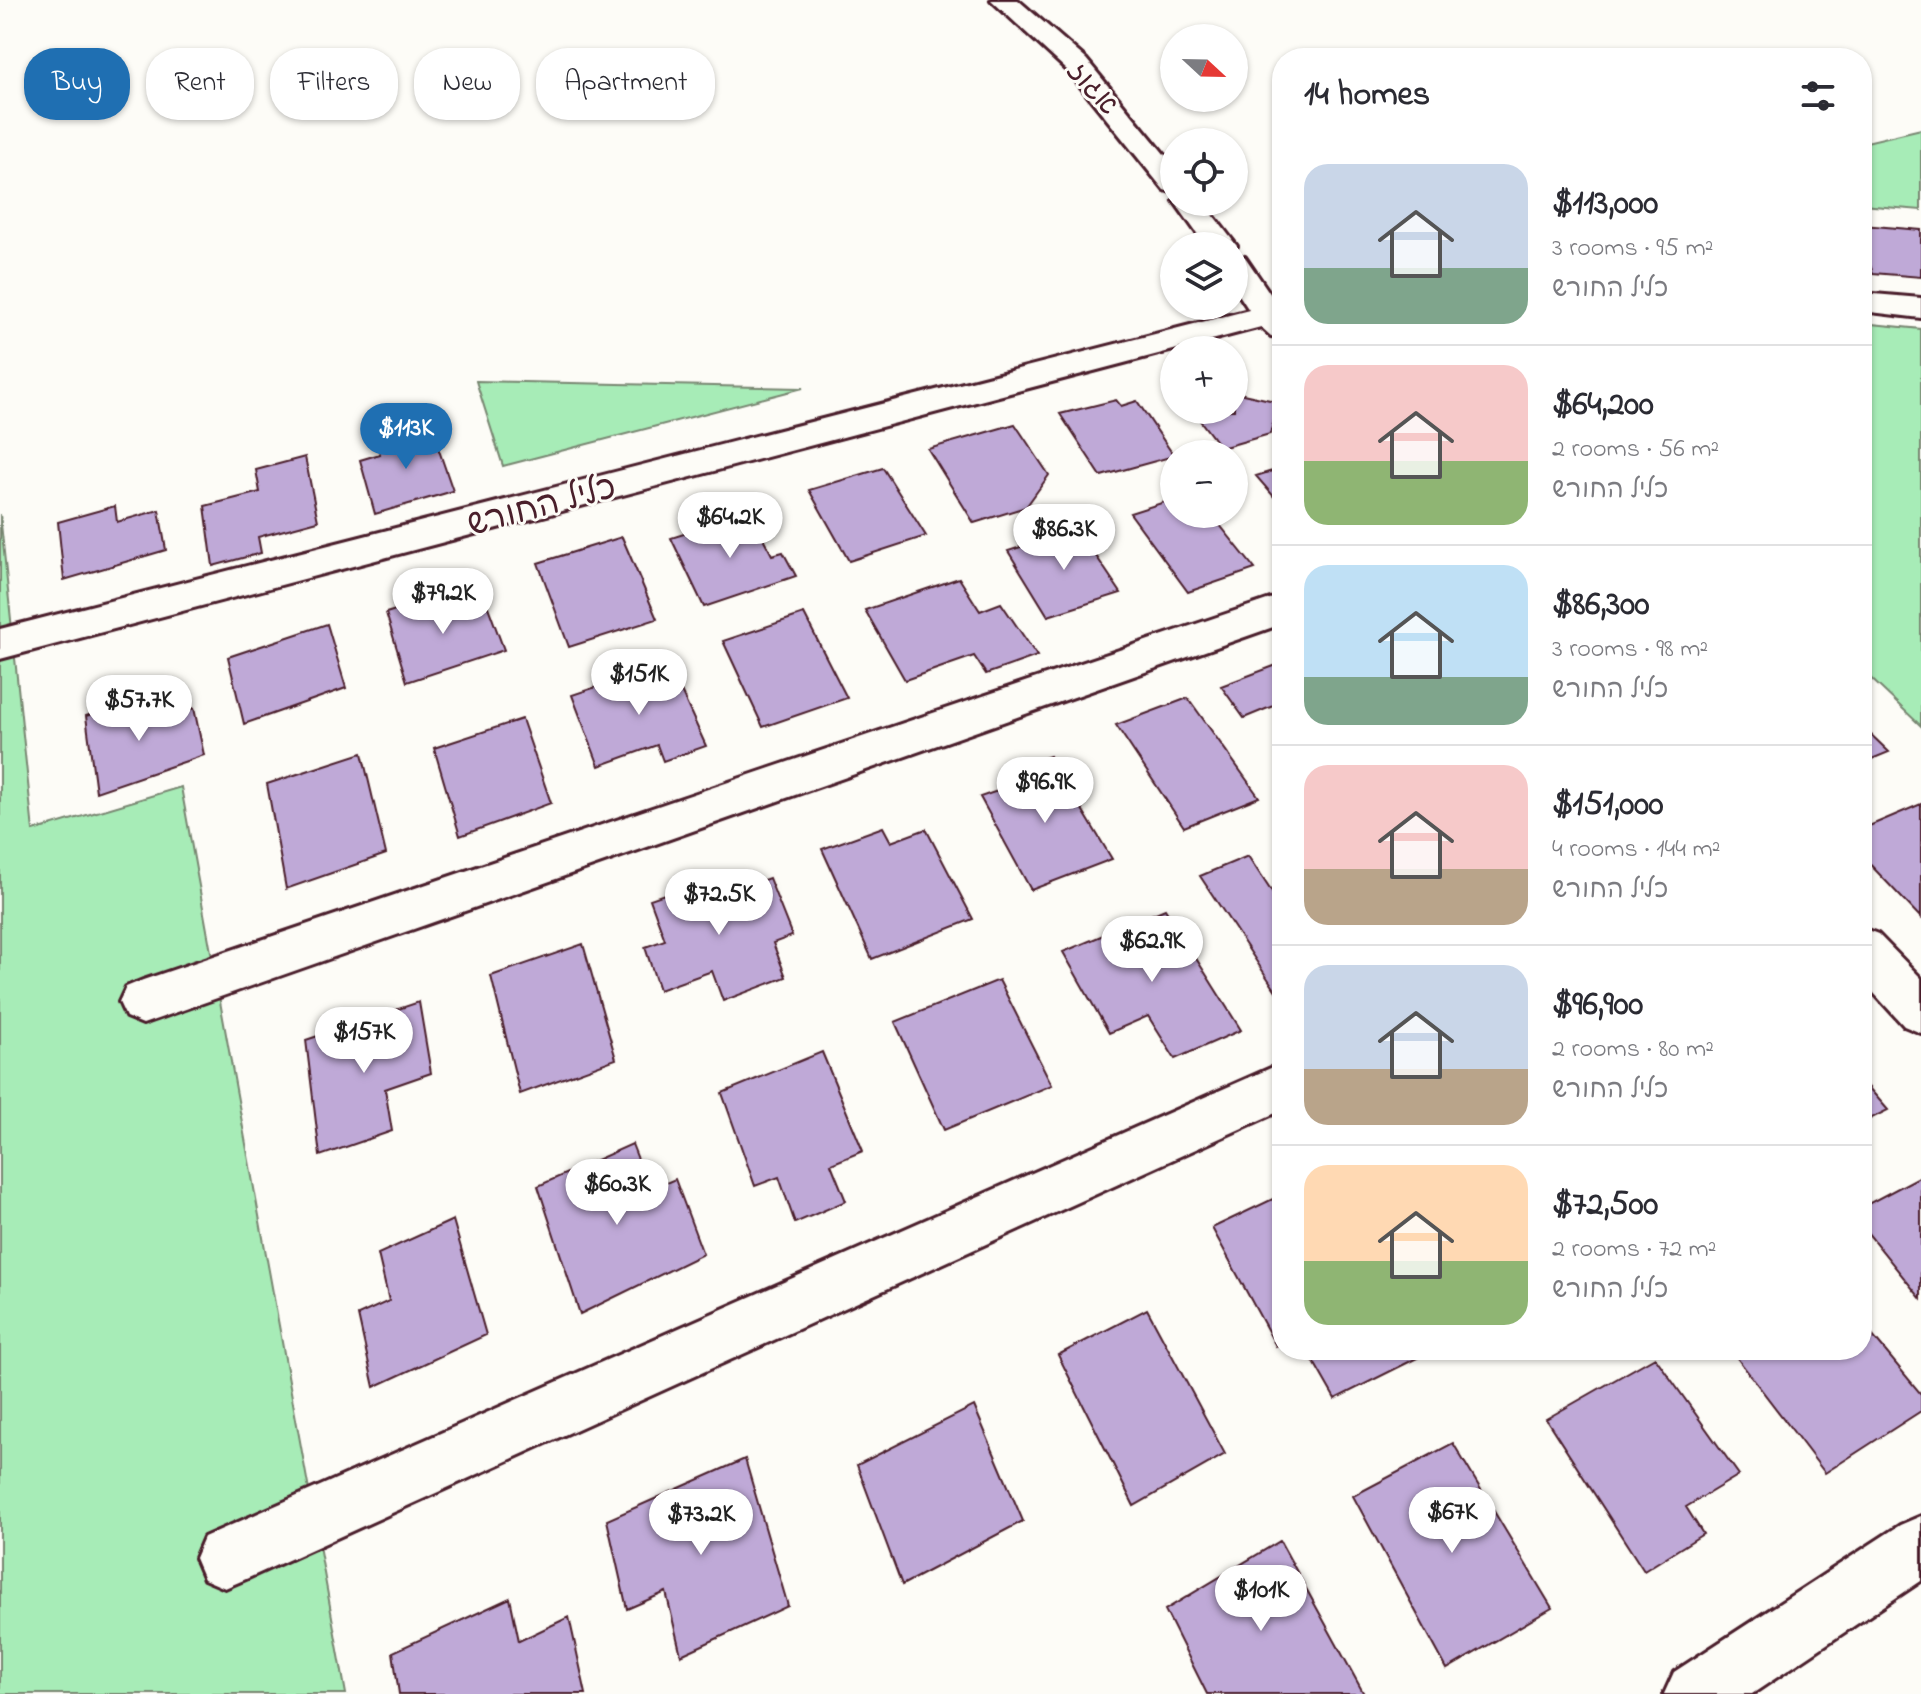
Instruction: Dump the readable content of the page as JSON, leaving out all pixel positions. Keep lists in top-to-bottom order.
{
  "streets": {
    "street": ["אגוז", "כליל החורש"]
  },
  "north": "right",
  "page": {
    "map_buttons": ["+", "−"],
    "chip": [
      "Buy",
      "Rent",
      "Filters",
      "New",
      "Apartment"
    ],
    "heading": "14 homes",
    "list": [
      {
        "name": "$113,000",
        "note": "3 rooms · 95 m² · כליל החורש"
      },
      {
        "name": "$64,200",
        "note": "2 rooms · 56 m² · כליל החורש"
      },
      {
        "name": "$86,300",
        "note": "3 rooms · 98 m² · כליל החורש"
      },
      {
        "name": "$151,000",
        "note": "4 rooms · 144 m² · כליל החורש"
      },
      {
        "name": "$96,900",
        "note": "2 rooms · 80 m² · כליל החורש"
      },
      {
        "name": "$72,500",
        "note": "2 rooms · 72 m² · כליל החורש"
      }
    ],
    "price": [
      "$113K",
      "$64.2K",
      "$86.3K",
      "$79.2K",
      "$151K",
      "$57.7K",
      "$96.9K",
      "$72.5K",
      "$62.9K",
      "$157K",
      "$60.3K",
      "$67K",
      "$73.2K",
      "$101K"
    ]
  }
}
